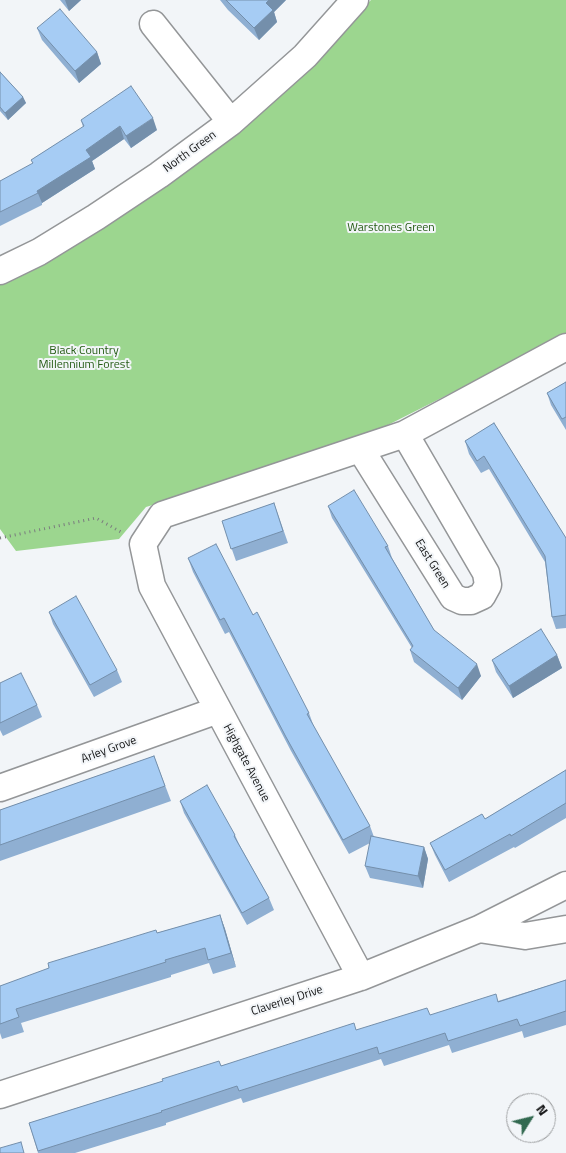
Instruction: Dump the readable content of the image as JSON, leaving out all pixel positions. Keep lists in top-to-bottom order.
{
  "streets": {
    "street": [
      "North Green",
      "East Green",
      "Arley Grove",
      "Highgate Avenue",
      "Claverley Drive"
    ]
  },
  "crossings": [
    ["Arley Grove", "Highgate Avenue"],
    ["Highgate Avenue", "Claverley Drive"]
  ],
  "parks": ["Warstones Green", "Black Country Millennium Forest"],
  "north": "top right"
}
